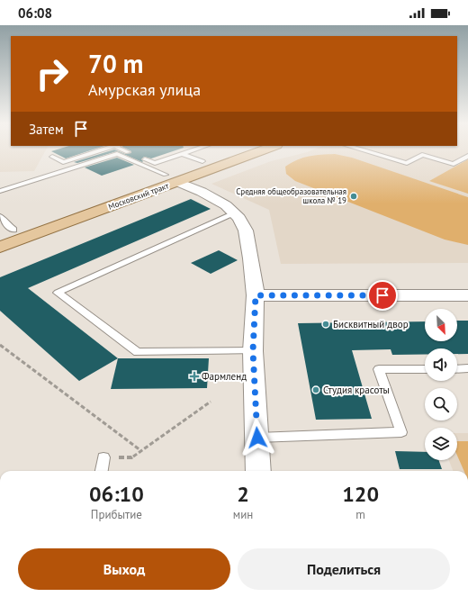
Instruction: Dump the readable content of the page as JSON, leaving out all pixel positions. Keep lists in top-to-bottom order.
{
  "streets": {
    "main road": ["Московский тракт"]
  },
  "places": {
    "other": ["Средняя общеобразовательная школа № 19", "Бисквитный двор", "Студия красоты"],
    "health": ["Фармленд"]
  },
  "north": "bottom right",
  "page": {
    "status": "06:08",
    "turn": ["70 m", "Амурская улица"],
    "then": "Затем",
    "eta": [
      "06:10",
      "Прибытие",
      "2",
      "мин",
      "120",
      "m"
    ],
    "buttons": ["Выход", "Поделиться"]
  }
}
